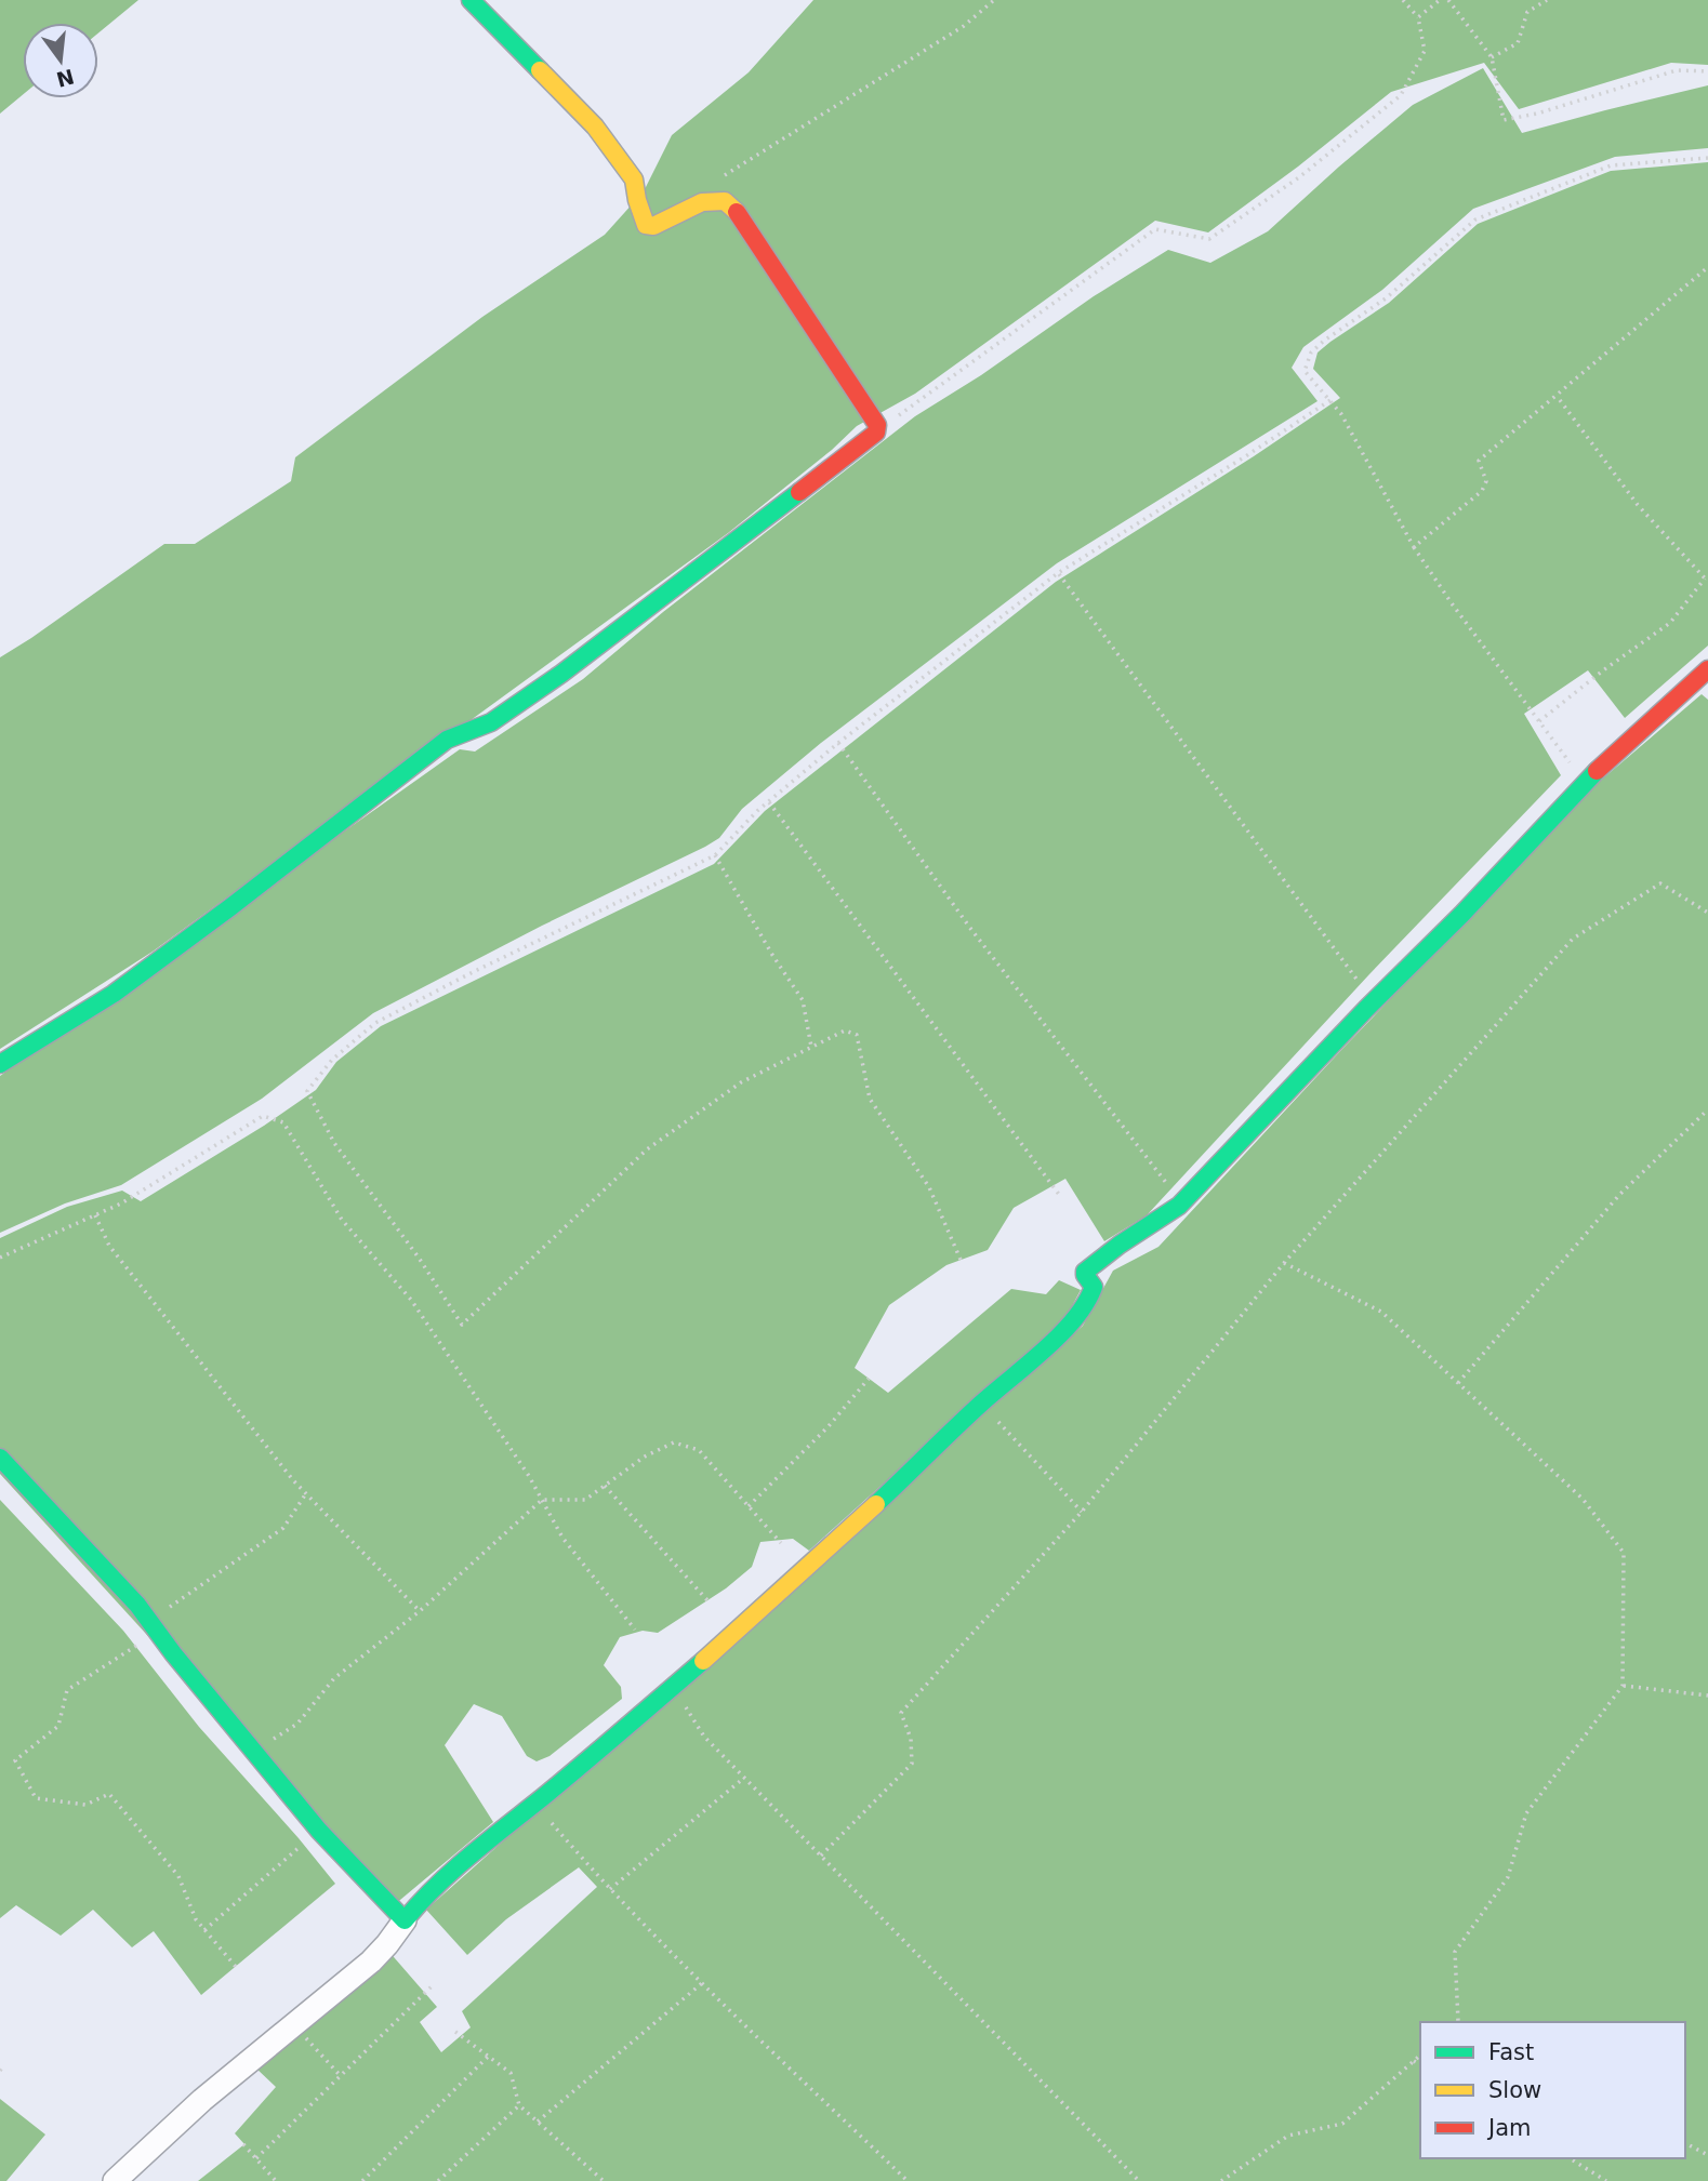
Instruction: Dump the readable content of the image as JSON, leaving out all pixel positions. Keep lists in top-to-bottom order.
{
  "legend": ["Fast", "Slow", "Jam"],
  "north": "bottom"
}
